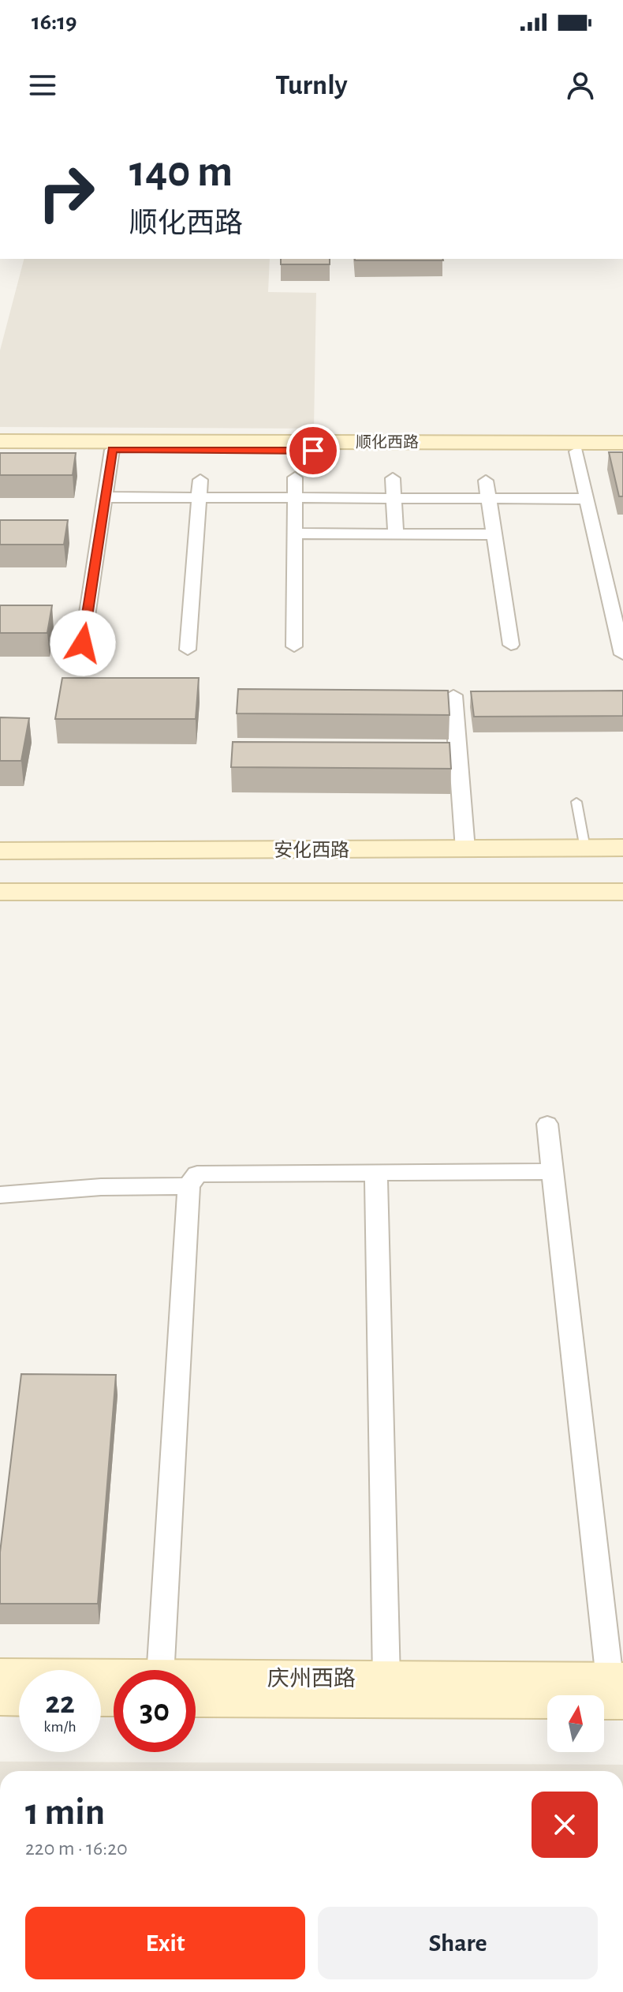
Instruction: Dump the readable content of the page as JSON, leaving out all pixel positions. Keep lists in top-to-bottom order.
{
  "streets": {
    "street": ["顺化西路", "安化西路", "庆州西路"]
  },
  "north": "top",
  "page": {
    "status": "16:19",
    "header": "Turnly",
    "turn": ["140 m", "顺化西路"],
    "speed": "22 km/h",
    "limit": "30",
    "heading": ["1 min", "220 m · 16:20"],
    "buttons": ["Exit", "Share"]
  }
}
